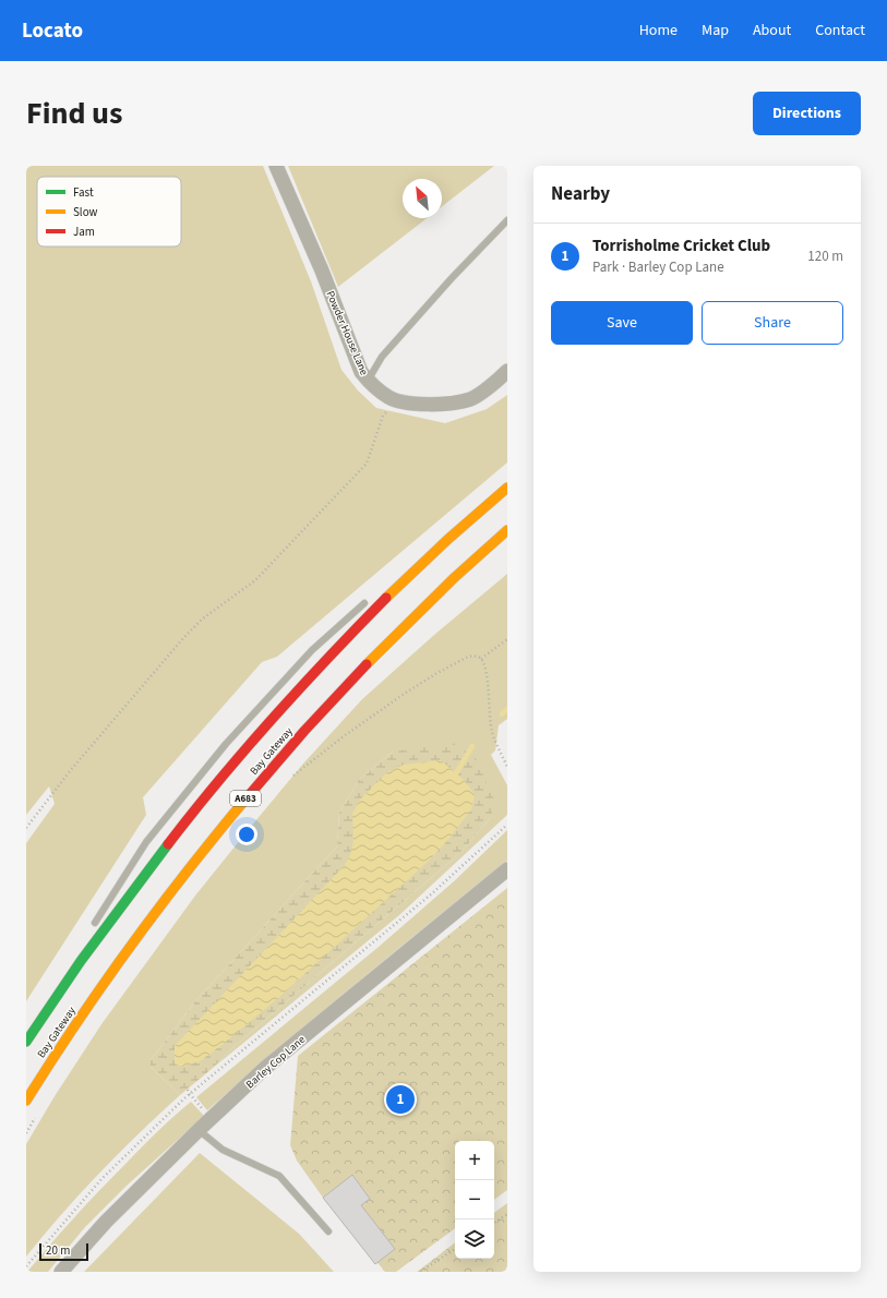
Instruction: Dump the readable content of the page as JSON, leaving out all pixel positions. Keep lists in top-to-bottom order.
{
  "streets": {
    "highway": ["Bay Gateway", "A683"],
    "street": ["Powder House Lane", "Barley Cop Lane"]
  },
  "legend": ["Fast", "Slow", "Jam"],
  "scale_bar": "20 m",
  "north": "top left",
  "page": {
    "header": "Locato",
    "nav": [
      "Home",
      "Map",
      "About",
      "Contact"
    ],
    "title": "Find us",
    "buttons": [
      "Directions",
      ["Save", "Share"]
    ],
    "heading": "Nearby",
    "list": [
      {
        "mark": "1",
        "name": "Torrisholme Cricket Club",
        "note": "Park · Barley Cop Lane",
        "value": "120 m"
      }
    ],
    "pins": "1",
    "map_buttons": ["+", "−"],
    "scale": "20 m"
  }
}
